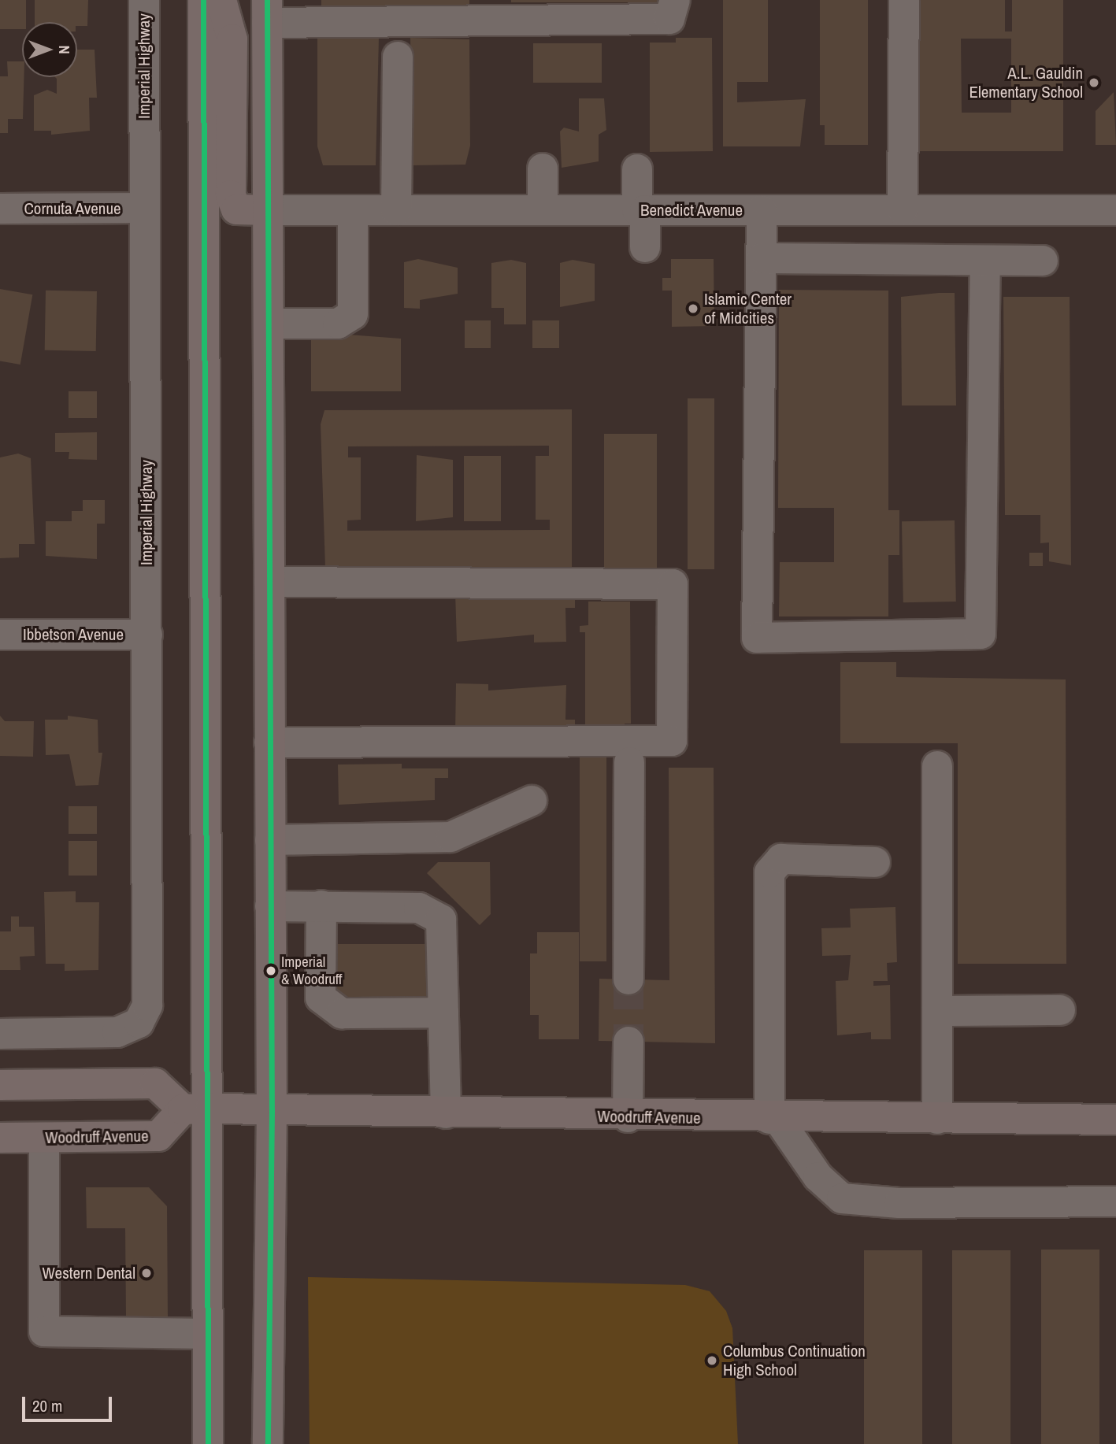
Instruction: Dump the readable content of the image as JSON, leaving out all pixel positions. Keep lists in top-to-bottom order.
{
  "streets": {
    "main road": ["Woodruff Avenue"],
    "street": [
      "Imperial Highway",
      "Cornuta Avenue",
      "Benedict Avenue",
      "Ibbetson Avenue"
    ]
  },
  "crossings": [
    ["Imperial Highway", "Cornuta Avenue"],
    ["Imperial Highway", "Ibbetson Avenue"]
  ],
  "places": [
    "A.L. Gauldin Elementary School",
    "Islamic Center of Midcities",
    "Imperial & Woodruff",
    "Western Dental",
    "Columbus Continuation High School"
  ],
  "scale_bar": "20 m",
  "north": "right"
}
